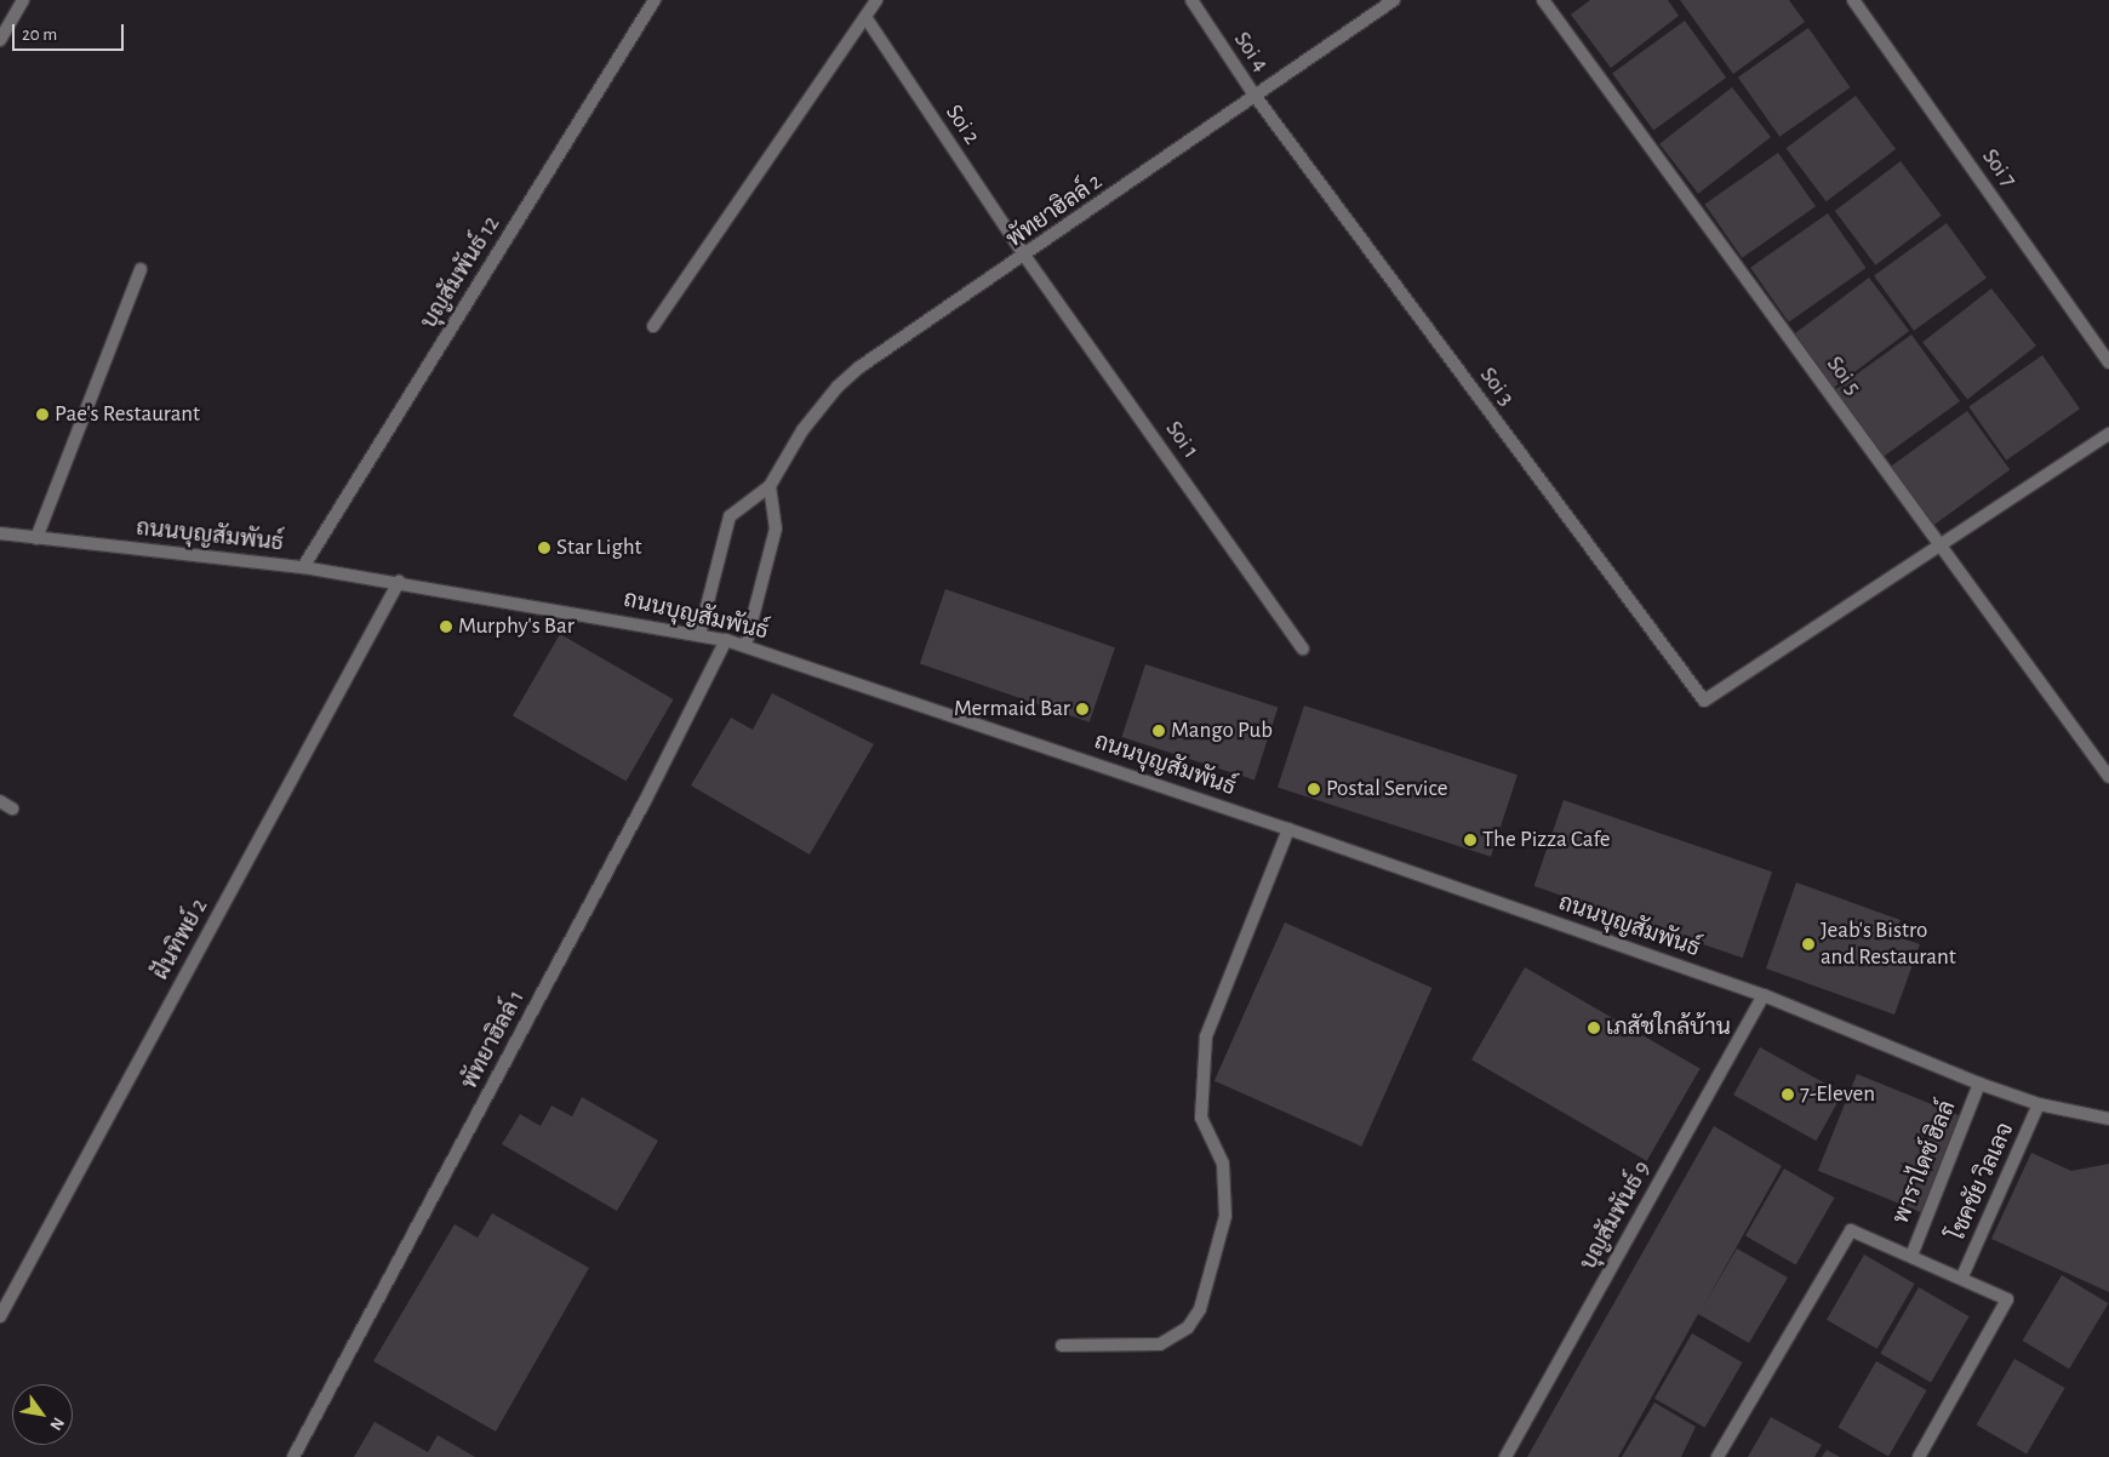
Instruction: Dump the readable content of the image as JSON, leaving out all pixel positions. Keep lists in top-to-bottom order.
{
  "streets": {
    "street": [
      "Soi 4",
      "Soi 2",
      "Soi 7",
      "พัทยาฮิลล์ 2",
      "บุญสัมพันธ์ 12",
      "Soi 5",
      "Soi 3",
      "Soi 1",
      "ถนนบุญสัมพันธ์",
      "ฝันทิพย์ 2",
      "พัทยาฮิลล์ 1",
      "พาราไดซ์ ฮิลล์",
      "โชคชัย วิลเลจ",
      "บุญสัมพันธ์ 9"
    ]
  },
  "crossings": [
    ["Soi 4", "พัทยาฮิลล์ 2"],
    ["Soi 4", "Soi 3"],
    ["Soi 2", "พัทยาฮิลล์ 2"],
    ["Soi 2", "Soi 1"],
    ["พัทยาฮิลล์ 2", "Soi 3"],
    ["พัทยาฮิลล์ 2", "Soi 1"],
    ["พัทยาฮิลล์ 2", "ถนนบุญสัมพันธ์"],
    ["บุญสัมพันธ์ 12", "ถนนบุญสัมพันธ์"],
    ["Soi 5", "Soi 3"],
    ["ถนนบุญสัมพันธ์", "ฝันทิพย์ 2"],
    ["ถนนบุญสัมพันธ์", "พัทยาฮิลล์ 1"],
    ["ถนนบุญสัมพันธ์", "พาราไดซ์ ฮิลล์"],
    ["ถนนบุญสัมพันธ์", "โชคชัย วิลเลจ"],
    ["ถนนบุญสัมพันธ์", "บุญสัมพันธ์ 9"]
  ],
  "places": [
    "Pae's Restaurant",
    "Star Light",
    "Murphy's Bar",
    "Mermaid Bar",
    "Mango Pub",
    "Postal Service",
    "The Pizza Cafe",
    "Jeab's Bistro and Restaurant",
    "เภสัชใกล้บ้าน",
    "7-Eleven"
  ],
  "scale_bar": "20 m",
  "north": "bottom right"
}
